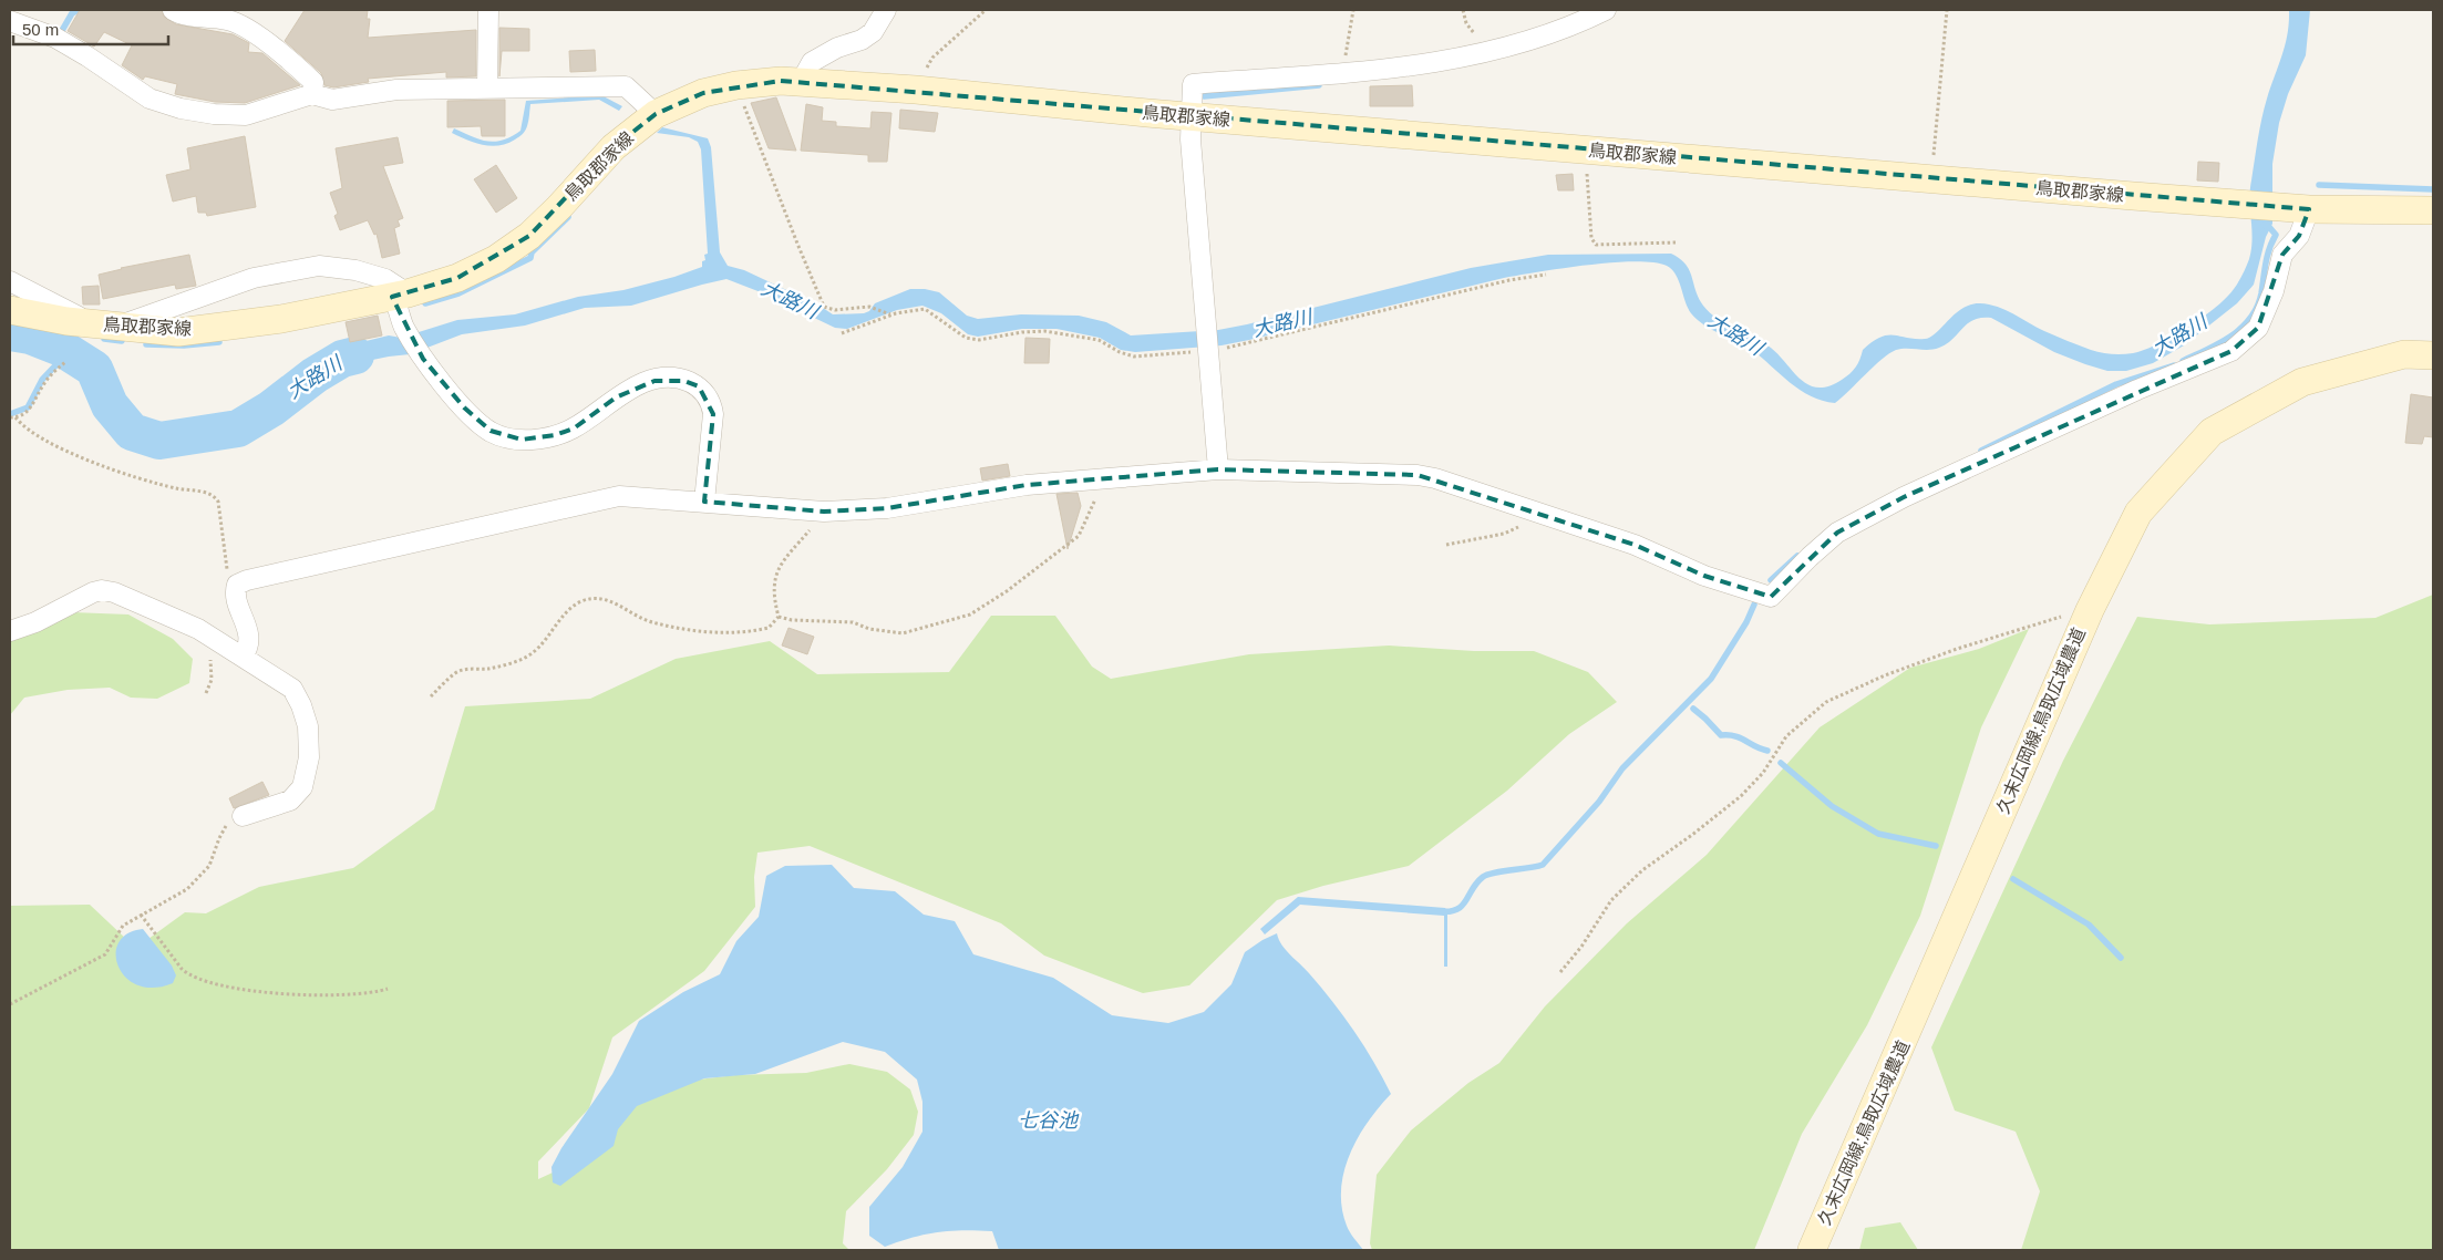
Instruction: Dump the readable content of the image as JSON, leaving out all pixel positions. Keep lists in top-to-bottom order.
{
  "streets": {
    "main road": ["鳥取郡家線", "久末広岡線;鳥取広域農道"]
  },
  "water": ["大路川", "七谷池"],
  "scale_bar": "50 m"
}
